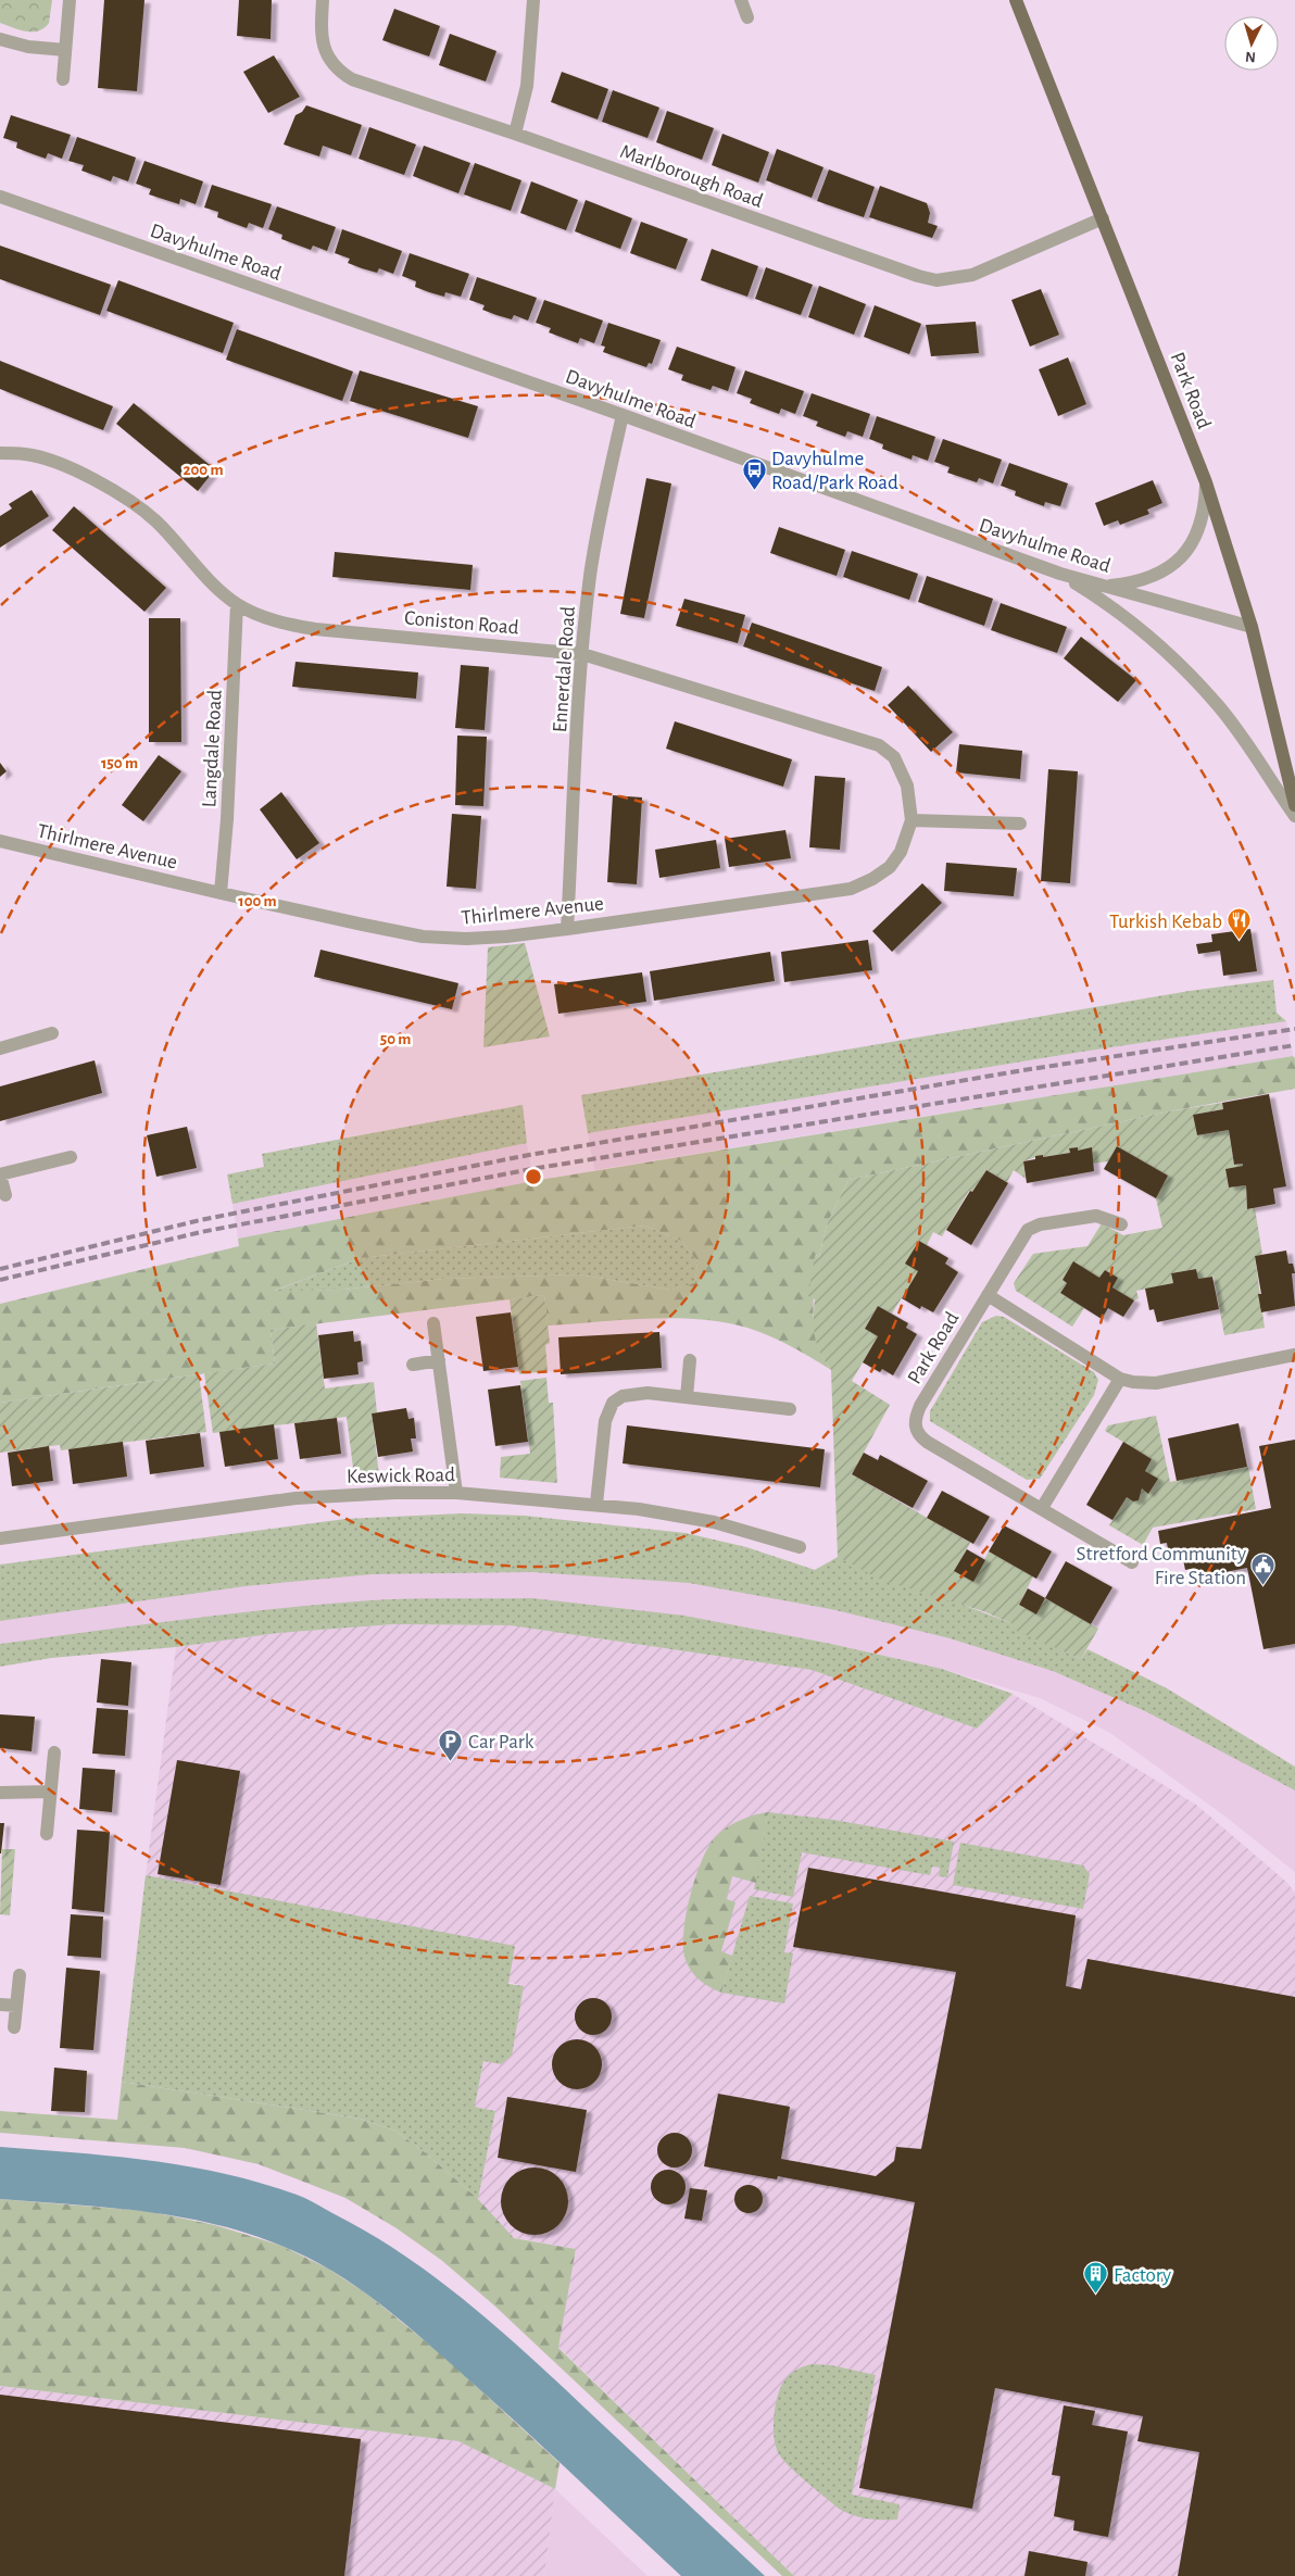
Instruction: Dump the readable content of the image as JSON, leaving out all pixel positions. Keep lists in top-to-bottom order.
{
  "streets": {
    "main road": ["Park Road"],
    "street": [
      "Marlborough Road",
      "Davyhulme Road",
      "Coniston Road",
      "Ennerdale Road",
      "Langdale Road",
      "Thirlmere Avenue",
      "Keswick Road"
    ]
  },
  "crossings": [
    ["Marlborough Road", "Park Road"],
    ["Davyhulme Road", "Park Road"],
    ["Davyhulme Road", "Ennerdale Road"],
    ["Coniston Road", "Ennerdale Road"],
    ["Coniston Road", "Langdale Road"],
    ["Coniston Road", "Thirlmere Avenue"],
    ["Ennerdale Road", "Thirlmere Avenue"],
    ["Langdale Road", "Thirlmere Avenue"]
  ],
  "places": {
    "bus stop": ["Davyhulme Road/Park Road"],
    "restaurant": ["Turkish Kebab"],
    "public building": ["Stretford Community Fire Station"],
    "parking": ["Car Park"],
    "building": ["Factory"]
  },
  "north": "bottom",
  "rings": [
    "200 m",
    "150 m",
    "100 m",
    "50 m"
  ]
}
